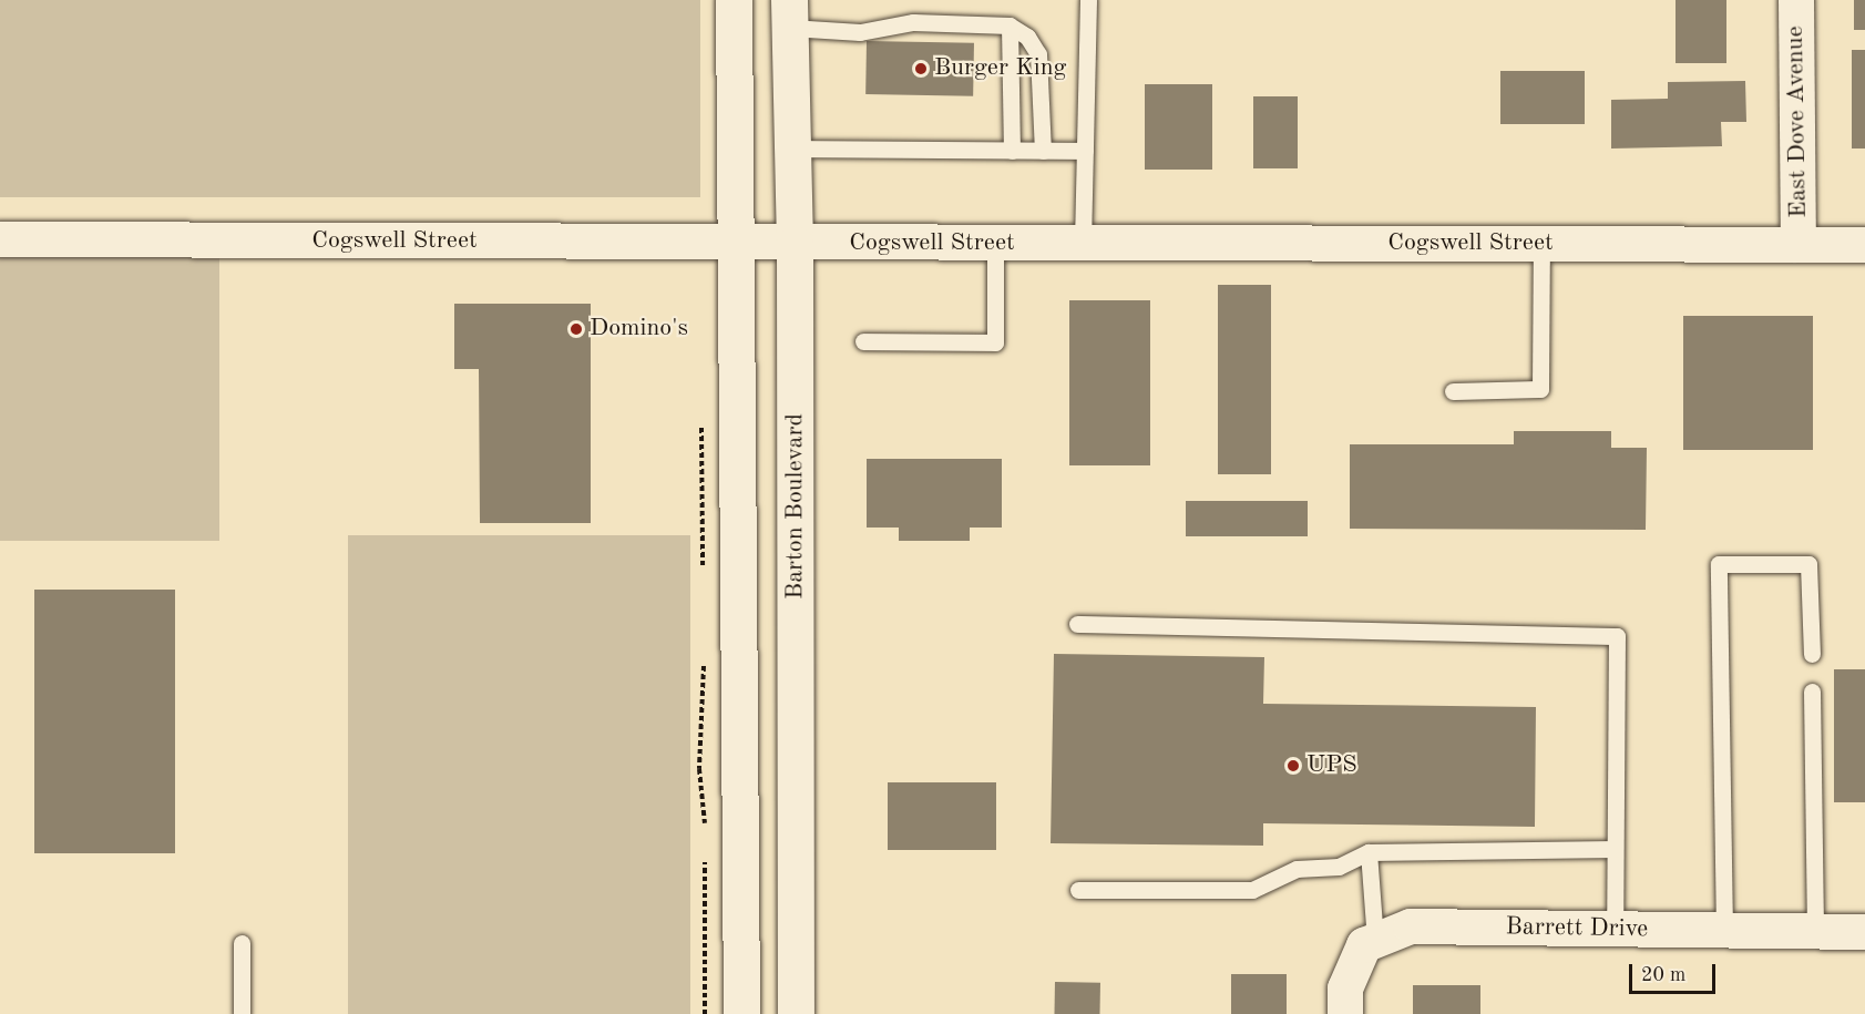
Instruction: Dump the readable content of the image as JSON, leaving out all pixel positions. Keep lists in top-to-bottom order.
{
  "streets": {
    "main road": ["Barton Boulevard"],
    "street": ["East Dove Avenue", "Cogswell Street", "Barrett Drive"]
  },
  "crossings": [
    ["East Dove Avenue", "Cogswell Street"],
    ["Cogswell Street", "Barton Boulevard"]
  ],
  "places": ["Burger King", "Domino's", "UPS"],
  "scale_bar": "20 m"
}
